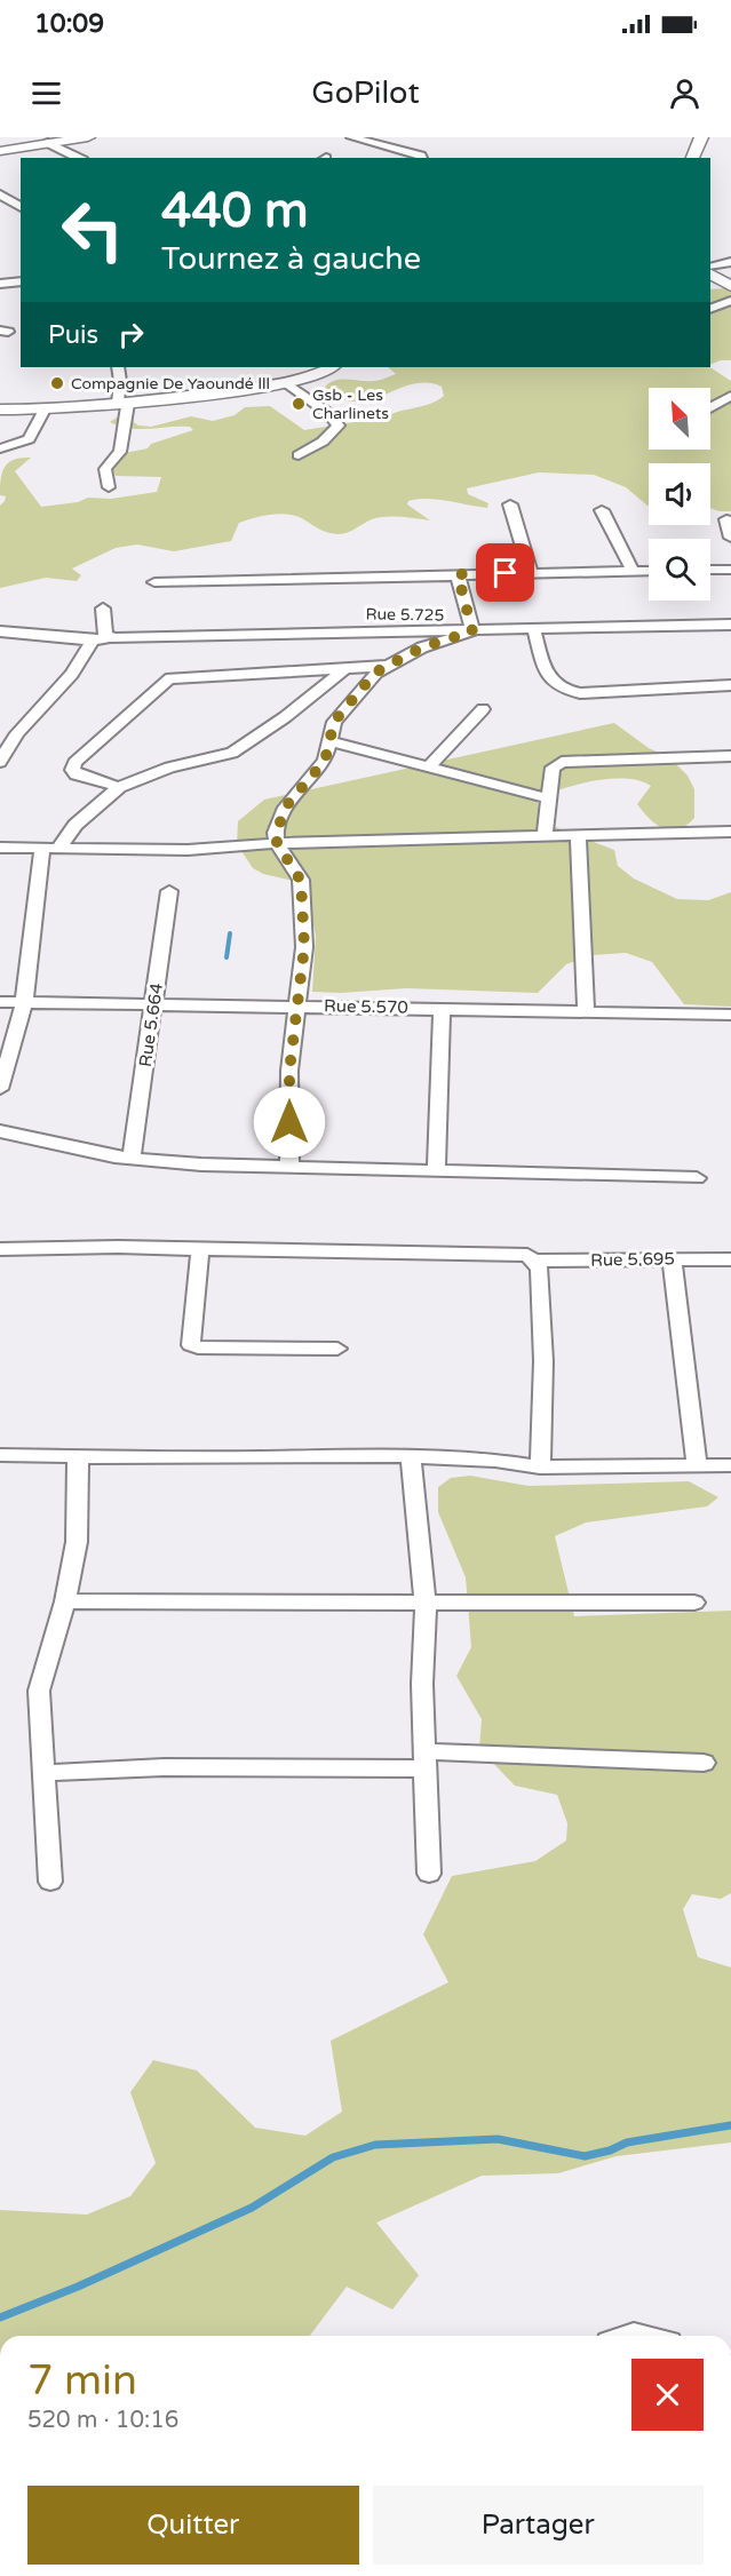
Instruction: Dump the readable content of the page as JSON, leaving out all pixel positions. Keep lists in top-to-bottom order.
{
  "streets": {
    "street": [
      "Rue 5.725",
      "Rue 5.570",
      "Rue 5.664",
      "Rue 5.695"
    ]
  },
  "crossings": [
    ["Rue 5.570", "Rue 5.664"]
  ],
  "places": ["Compagnie De Yaoundé lll", "Gsb - Les Charlinets"],
  "north": "top left",
  "page": {
    "status": "10:09",
    "header": "GoPilot",
    "turn": ["440 m", "Tournez à gauche"],
    "then": "Puis",
    "heading": ["7 min", "520 m · 10:16"],
    "buttons": ["Quitter", "Partager"]
  }
}
